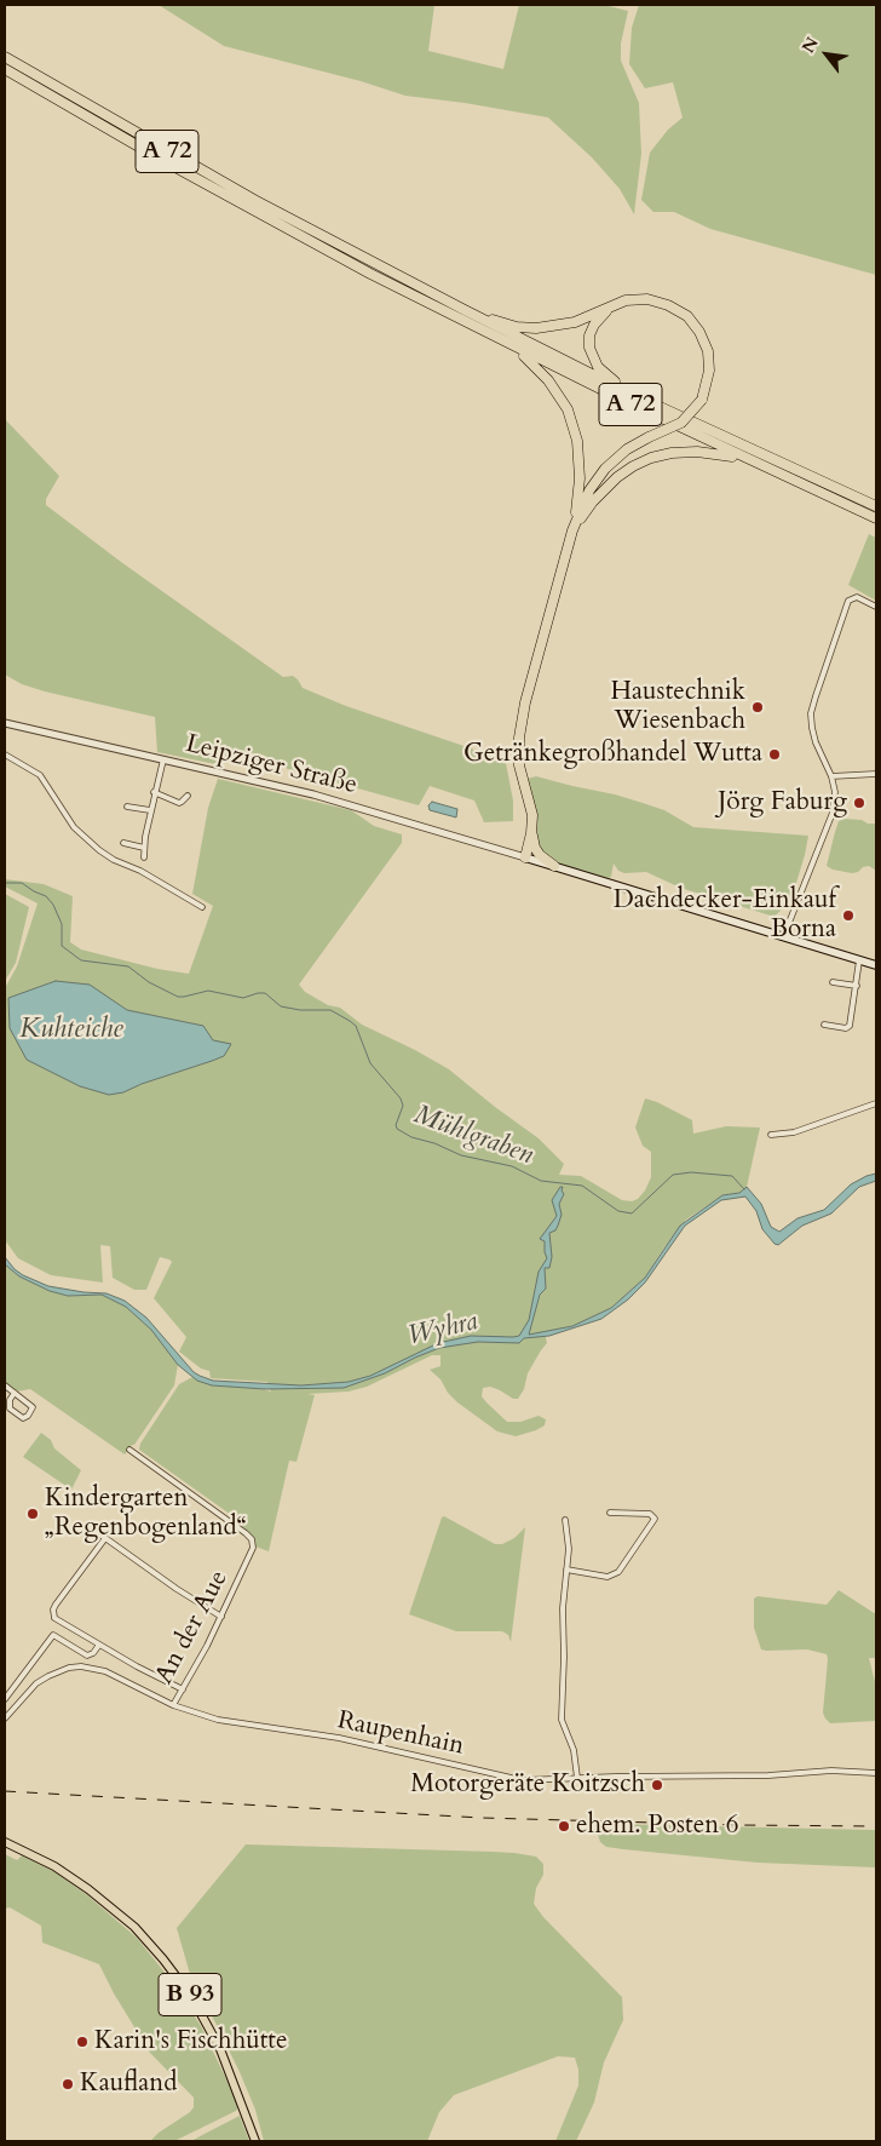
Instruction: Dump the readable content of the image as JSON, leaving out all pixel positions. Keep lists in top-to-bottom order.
{
  "streets": {
    "highway": ["A 72"],
    "main road": ["B 93"],
    "street": ["Leipziger Straße", "An der Aue", "Raupenhain"]
  },
  "crossings": [
    ["An der Aue", "Raupenhain"]
  ],
  "water": ["Kuhteiche", "Mühlgraben", "Wyhra"],
  "places": [
    "Haustechnik Wiesenbach",
    "Getränkegroßhandel Wutta",
    "Jörg Faburg",
    "Dachdecker-Einkauf Borna",
    "Kindergarten „Regenbogenland“",
    "Motorgeräte Koitzsch",
    "ehem. Posten 6",
    "Karin's Fischhütte",
    "Kaufland"
  ],
  "north": "top left"
}
